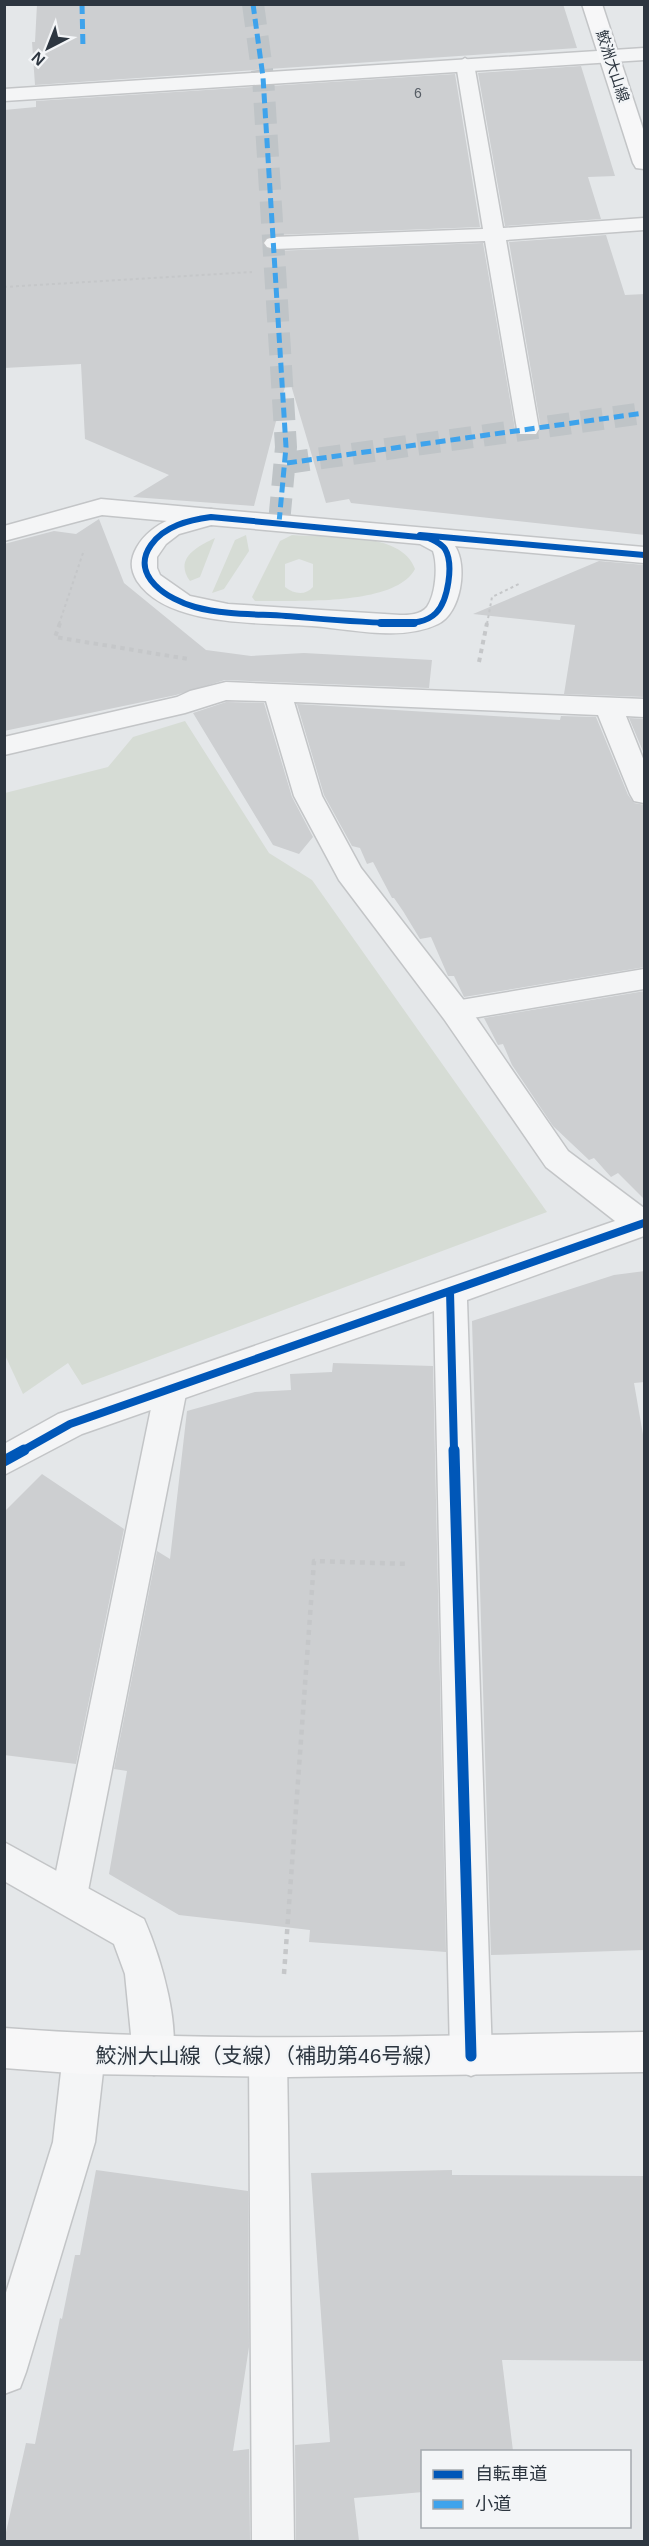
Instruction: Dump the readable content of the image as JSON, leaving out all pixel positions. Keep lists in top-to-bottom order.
{
  "streets": {
    "main road": ["鮫洲大山線", "鮫洲大山線（支線）（補助第46号線）"]
  },
  "house_numbers": ["6"],
  "legend": ["自転車道", "小道"],
  "north": "bottom left"
}
